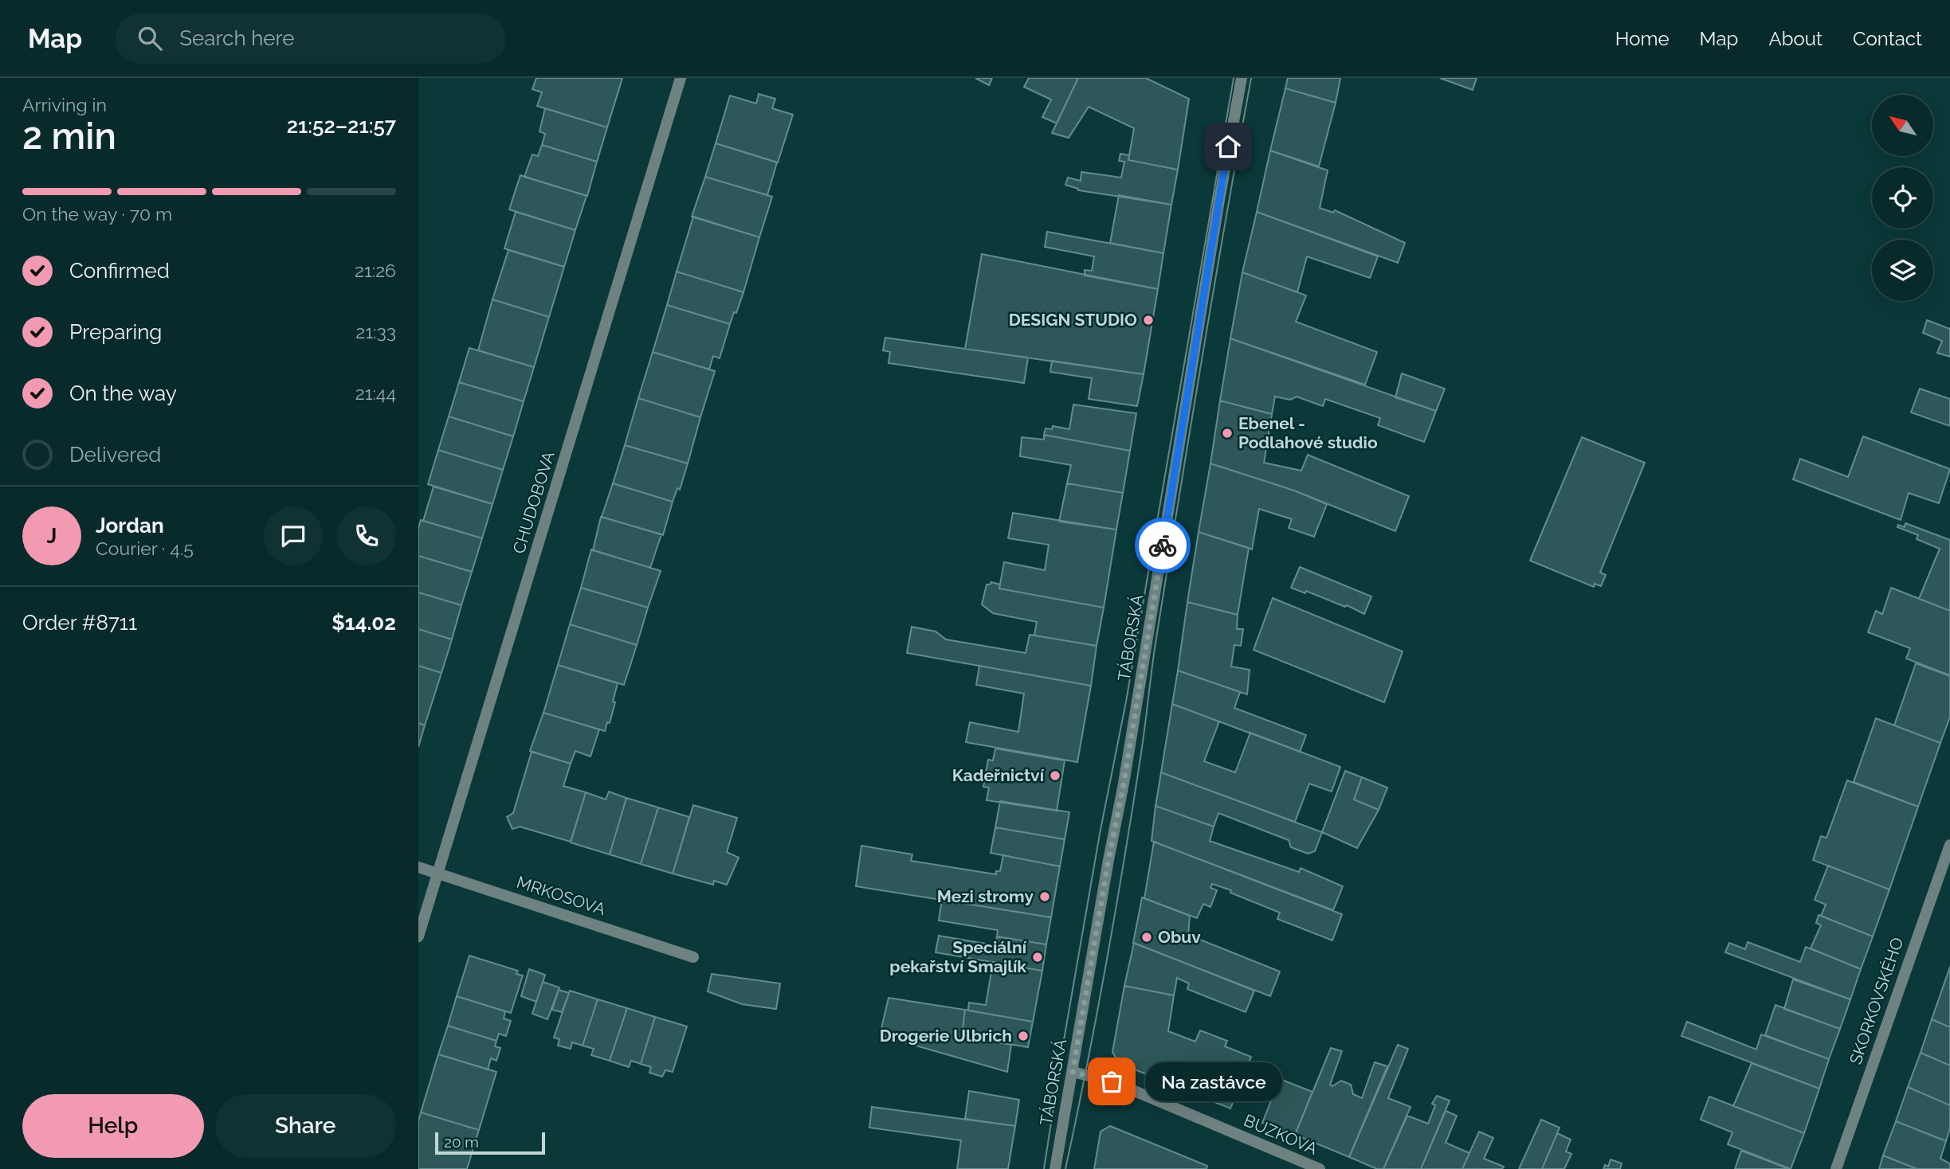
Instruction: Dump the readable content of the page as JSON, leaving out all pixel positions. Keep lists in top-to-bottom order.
{
  "streets": {
    "street": [
      "CHUDOBOVA",
      "TÁBORSKÁ",
      "MRKOSOVA",
      "SKORKOVSKÉHO",
      "BUZKOVA"
    ]
  },
  "crossings": [
    ["CHUDOBOVA", "MRKOSOVA"],
    ["TÁBORSKÁ", "BUZKOVA"]
  ],
  "places": [
    "DESIGN STUDIO",
    "Ebenel - Podlahové studio",
    "Kadeřnictví",
    "Mezi stromy",
    "Obuv",
    "Speciální pekařství Smajlík",
    "Drogerie Ulbrich",
    "Na zastávce"
  ],
  "scale_bar": "20 m",
  "north": "top left",
  "page": {
    "header": "Map",
    "search": "Search here",
    "nav": [
      "Home",
      "Map",
      "About",
      "Contact"
    ],
    "heading": ["2 min", "Arriving in", "21:52–21:57"],
    "panel": [
      "Jordan",
      "Courier · 4.5",
      "Order #8711",
      "$14.02"
    ],
    "bar": "On the way · 70 m",
    "list": [
      ["Confirmed", "21:26"],
      ["Preparing", "21:33"],
      ["On the way", "21:44"],
      "Delivered"
    ],
    "round": "J",
    "bubble": "Na zastávce",
    "buttons": ["Help", "Share"],
    "scale": "20 m"
  }
}
